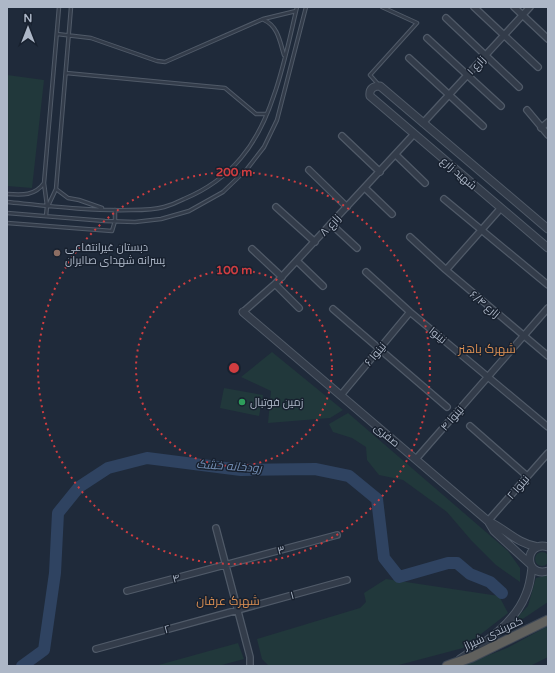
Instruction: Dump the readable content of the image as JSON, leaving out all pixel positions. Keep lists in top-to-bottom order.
{
  "streets": {
    "highway": ["کمربندی شیراز"],
    "street": [
      "۱ زارع",
      "شهید زارع",
      "۸ زارع",
      "۶/۴ زارع",
      "نینوا",
      "۶ نینوا",
      "۴ نینوا",
      "صفری",
      "۲ نینوا",
      "۳",
      "۴",
      "۱",
      "۲"
    ]
  },
  "crossings": [
    ["۱ زارع", "شهید زارع"],
    ["شهید زارع", "۸ زارع"],
    ["۸ زارع", "صفری"],
    ["۶/۴ زارع", "۴ نینوا"],
    ["نینوا", "۶ نینوا"],
    ["نینوا", "۴ نینوا"],
    ["۶ نینوا", "صفری"],
    ["۴ نینوا", "صفری"],
    ["صفری", "۲ نینوا"],
    ["۳", "۴"],
    ["۱", "۲"]
  ],
  "districts": ["شهرک باهنر", "شهرک عرفان"],
  "water": ["رودخانه خشک"],
  "places": ["دبستان غیرانتفاعی پسرانه شهدای صاایران", "زمین فوتبال"],
  "north": "top",
  "rings": ["200 m", "100 m"]
}
